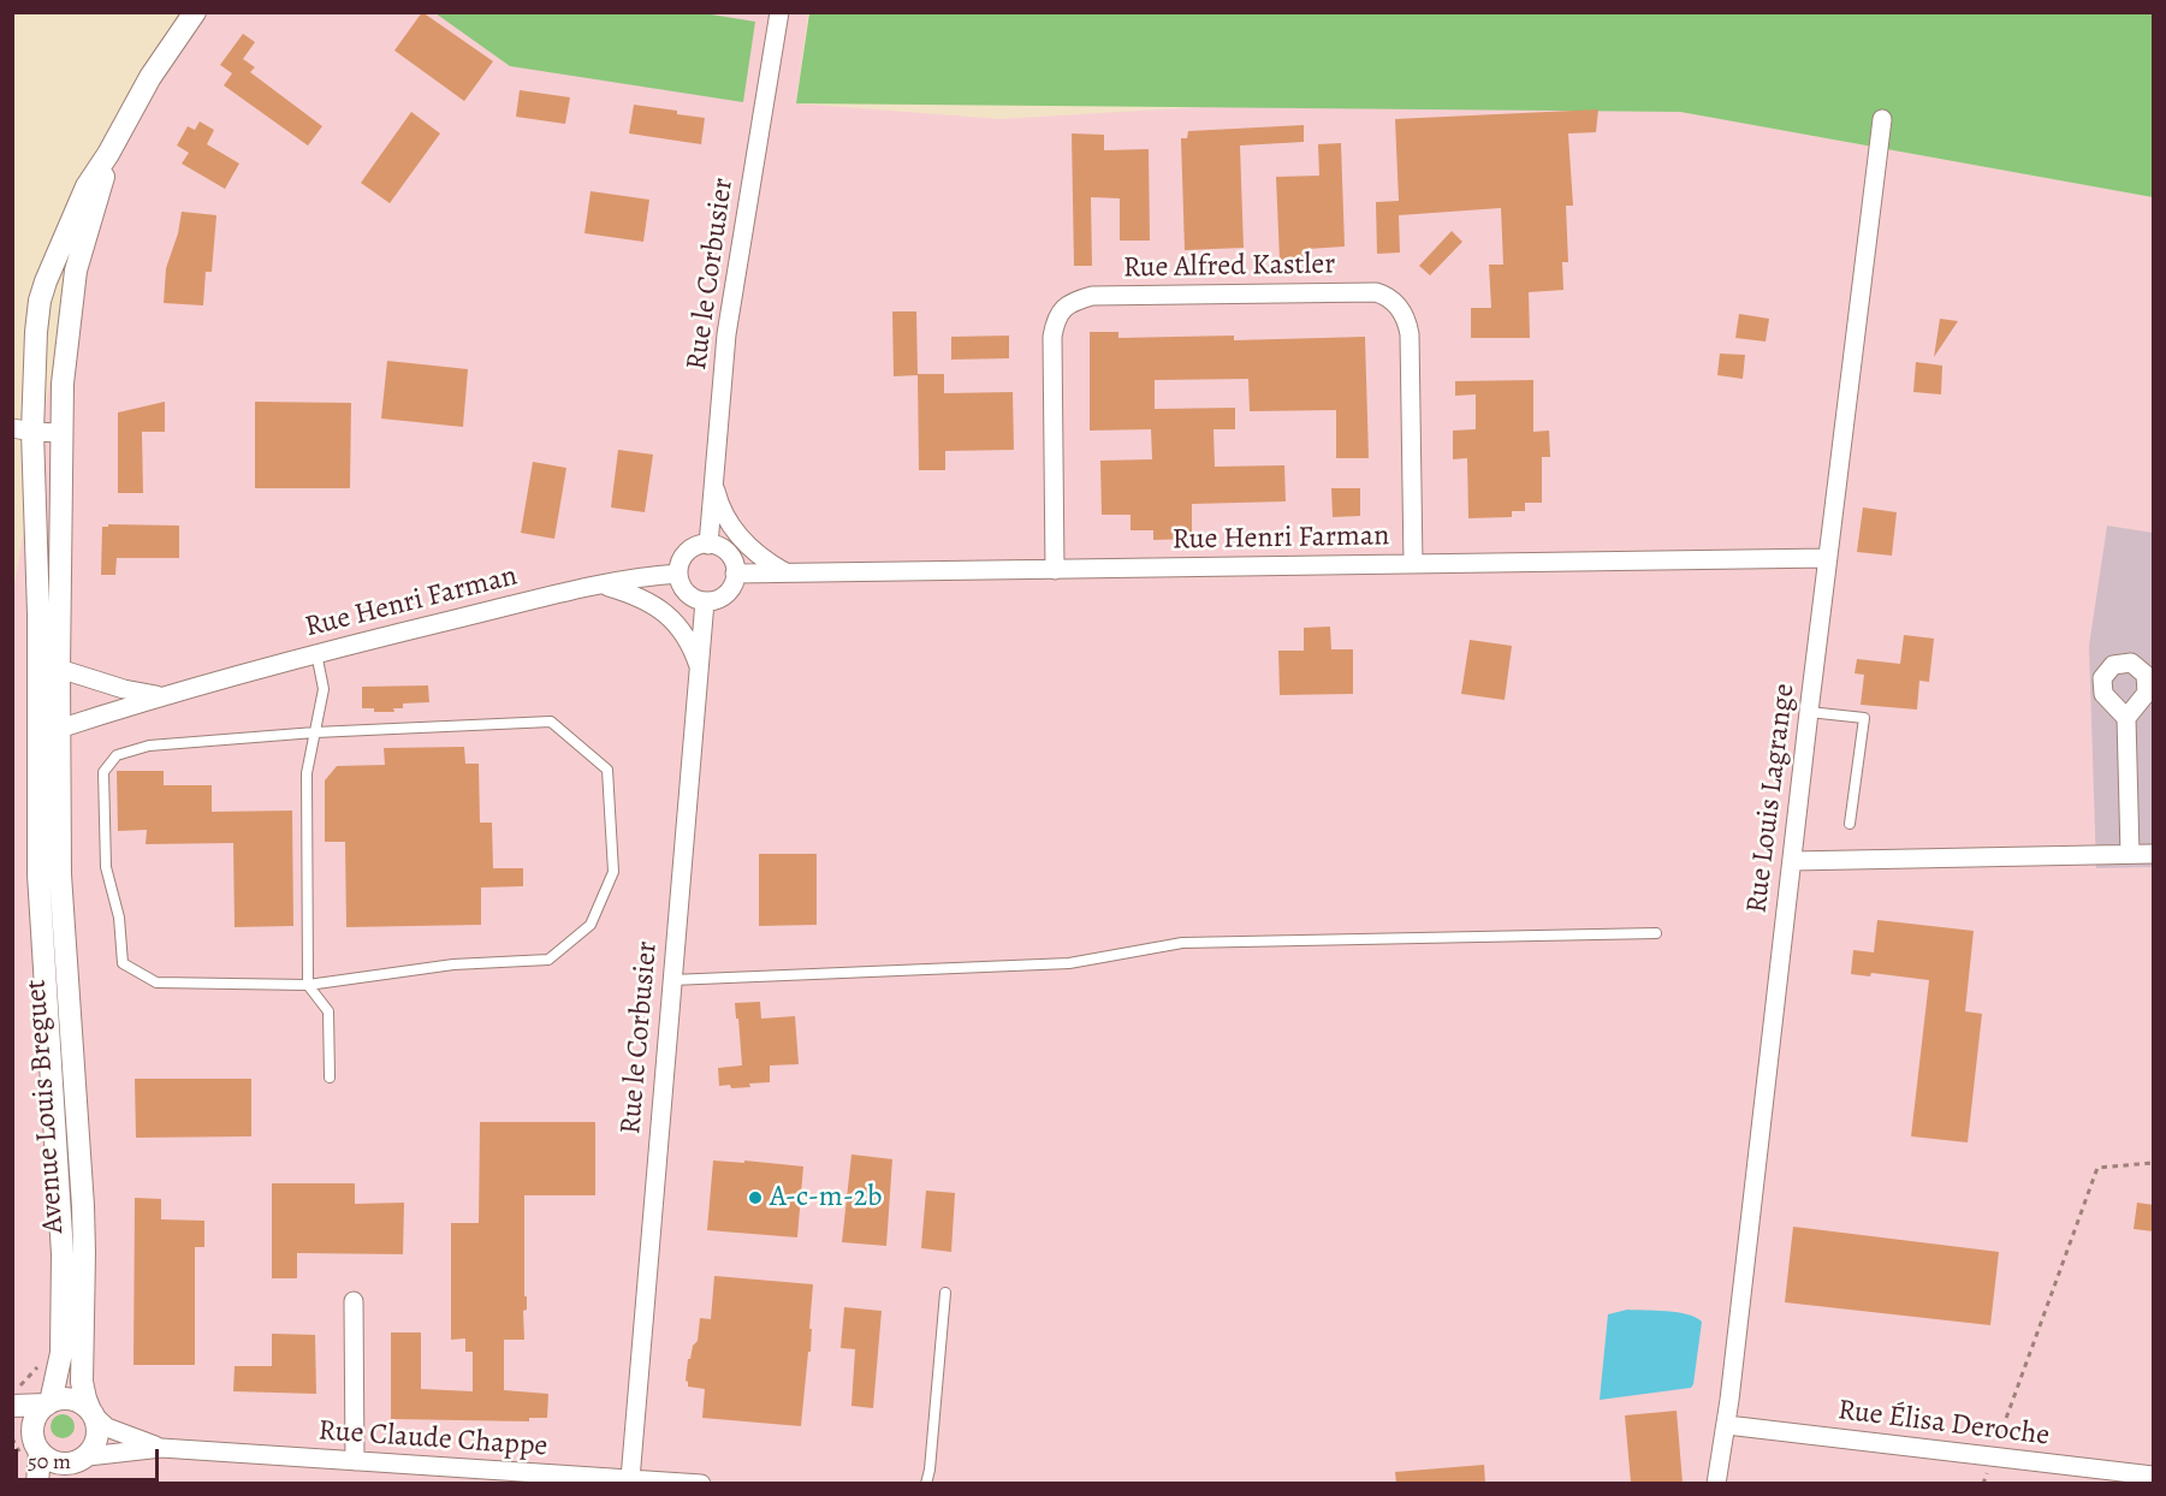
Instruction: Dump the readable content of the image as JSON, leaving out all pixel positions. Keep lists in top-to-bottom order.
{
  "streets": {
    "street": [
      "Rue Alfred Kastler",
      "Rue le Corbusier",
      "Rue Henri Farman",
      "Rue Louis Lagrange",
      "Avenue Louis Breguet",
      "Rue Élisa Deroche",
      "Rue Claude Chappe"
    ]
  },
  "crossings": [
    ["Rue Alfred Kastler", "Rue Henri Farman"],
    ["Rue le Corbusier", "Rue Henri Farman"],
    ["Rue le Corbusier", "Rue Claude Chappe"],
    ["Rue Henri Farman", "Rue Louis Lagrange"],
    ["Rue Henri Farman", "Avenue Louis Breguet"],
    ["Rue Louis Lagrange", "Rue Élisa Deroche"],
    ["Avenue Louis Breguet", "Rue Claude Chappe"]
  ],
  "places": ["A-c-m-2b"],
  "scale_bar": "50 m"
}
